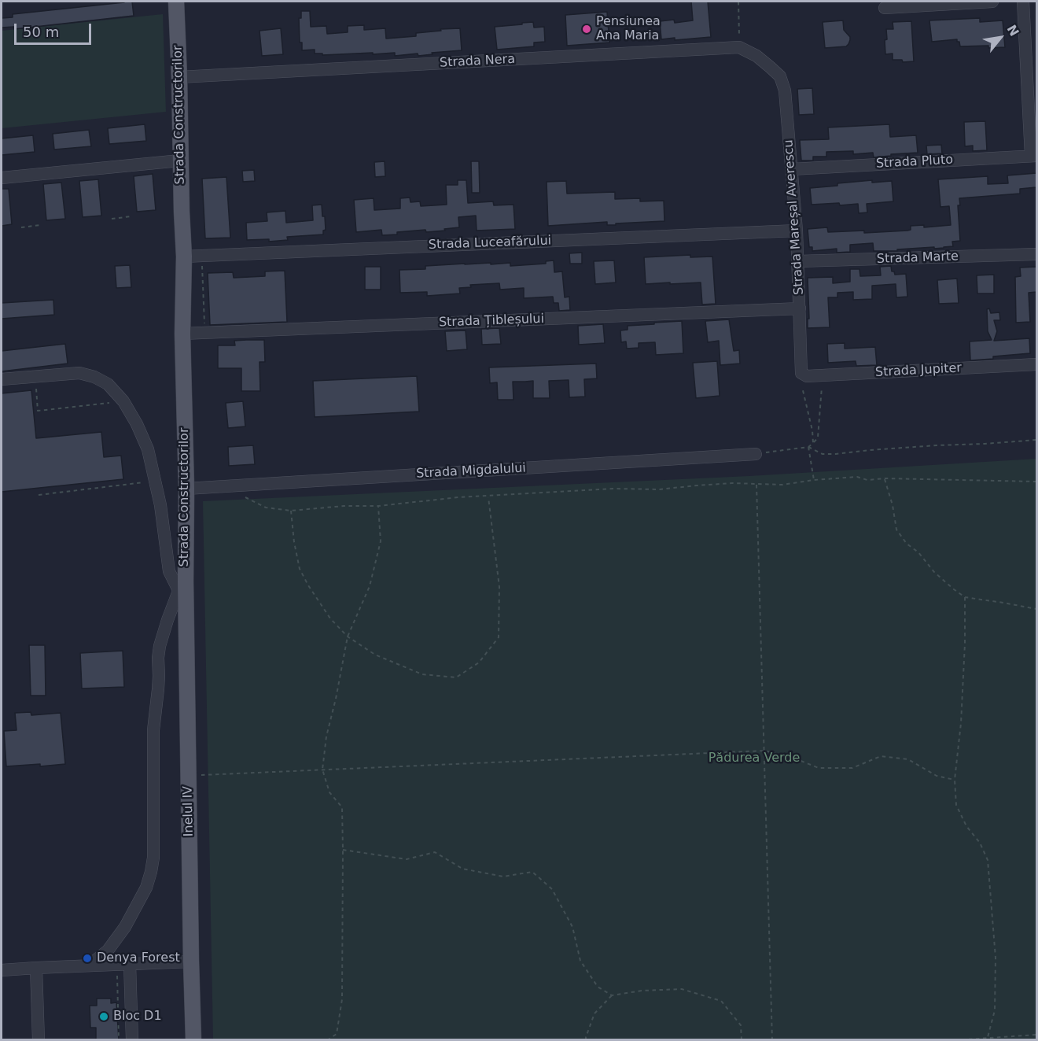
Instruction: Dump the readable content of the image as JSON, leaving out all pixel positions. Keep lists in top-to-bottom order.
{
  "streets": {
    "main road": ["Strada Constructorilor", "Inelul IV"],
    "street": [
      "Strada Nera",
      "Strada Pluto",
      "Strada Mareșal Averescu",
      "Strada Luceafărului",
      "Strada Marte",
      "Strada Țibleșului",
      "Strada Jupiter",
      "Strada Migdalului"
    ]
  },
  "crossings": [
    ["Strada Nera", "Strada Constructorilor"],
    ["Strada Nera", "Strada Mareșal Averescu"],
    ["Strada Constructorilor", "Strada Luceafărului"],
    ["Strada Constructorilor", "Strada Țibleșului"],
    ["Strada Constructorilor", "Strada Migdalului"],
    ["Strada Constructorilor", "Inelul IV"],
    ["Strada Pluto", "Strada Mareșal Averescu"],
    ["Strada Mareșal Averescu", "Strada Luceafărului"],
    ["Strada Mareșal Averescu", "Strada Marte"],
    ["Strada Mareșal Averescu", "Strada Țibleșului"],
    ["Strada Mareșal Averescu", "Strada Jupiter"]
  ],
  "parks": ["Pădurea Verde"],
  "places": ["Pensiunea Ana Maria", "Denya Forest", "Bloc D1"],
  "scale_bar": "50 m",
  "north": "top right"
}
